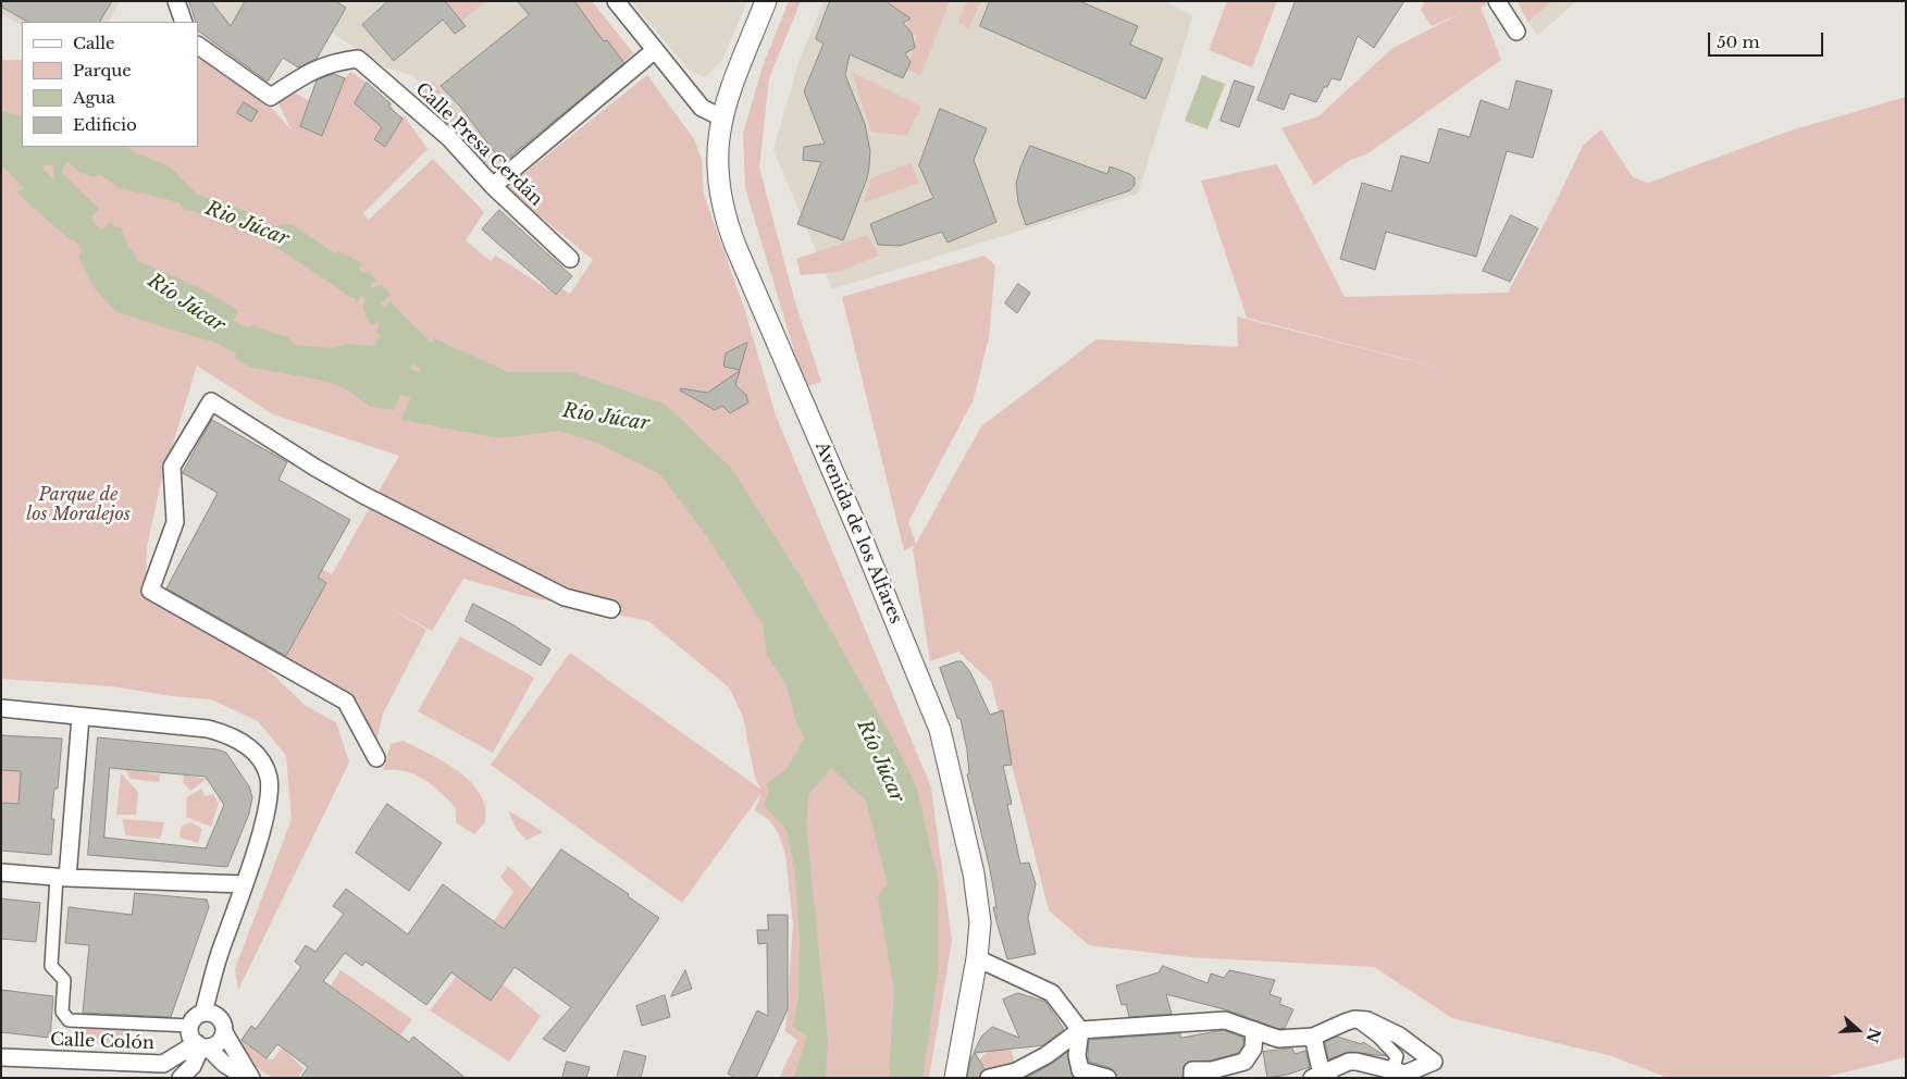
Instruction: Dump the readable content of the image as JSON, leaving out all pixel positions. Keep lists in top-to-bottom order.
{
  "streets": {
    "street": ["Calle Presa Cerdán", "Avenida de los Alfares", "Calle Colón"]
  },
  "water": ["Rio Júcar", "Río Júcar"],
  "parks": ["Parque de los Moralejos"],
  "legend": [
    "Calle",
    "Parque",
    "Agua",
    "Edificio"
  ],
  "scale_bar": "50 m",
  "north": "right"
}
